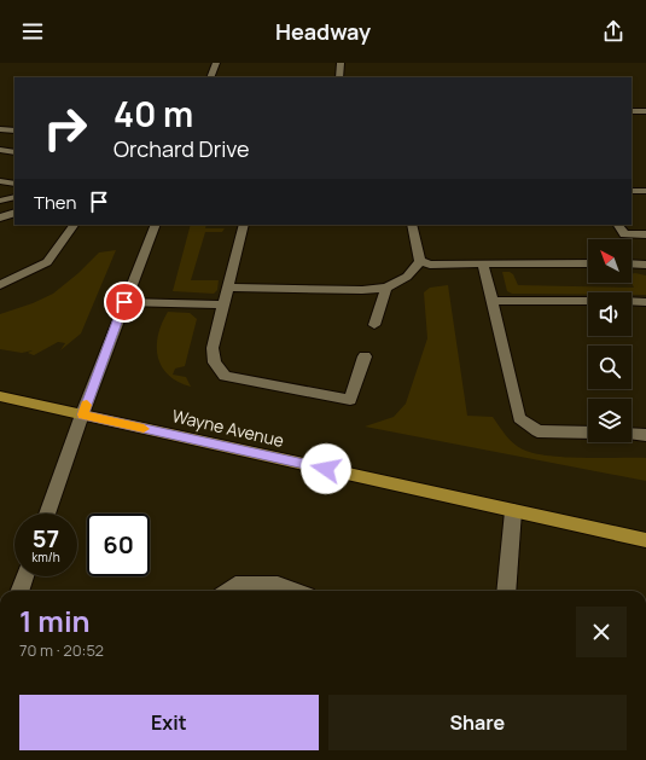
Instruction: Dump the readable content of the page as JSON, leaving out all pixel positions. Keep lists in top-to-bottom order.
{
  "streets": {
    "main road": ["Wayne Avenue"]
  },
  "north": "top left",
  "page": {
    "header": "Headway",
    "turn": ["40 m", "Orchard Drive"],
    "then": "Then",
    "speed": "57 km/h",
    "limit": "60",
    "heading": ["1 min", "70 m · 20:52"],
    "buttons": ["Exit", "Share"]
  }
}
